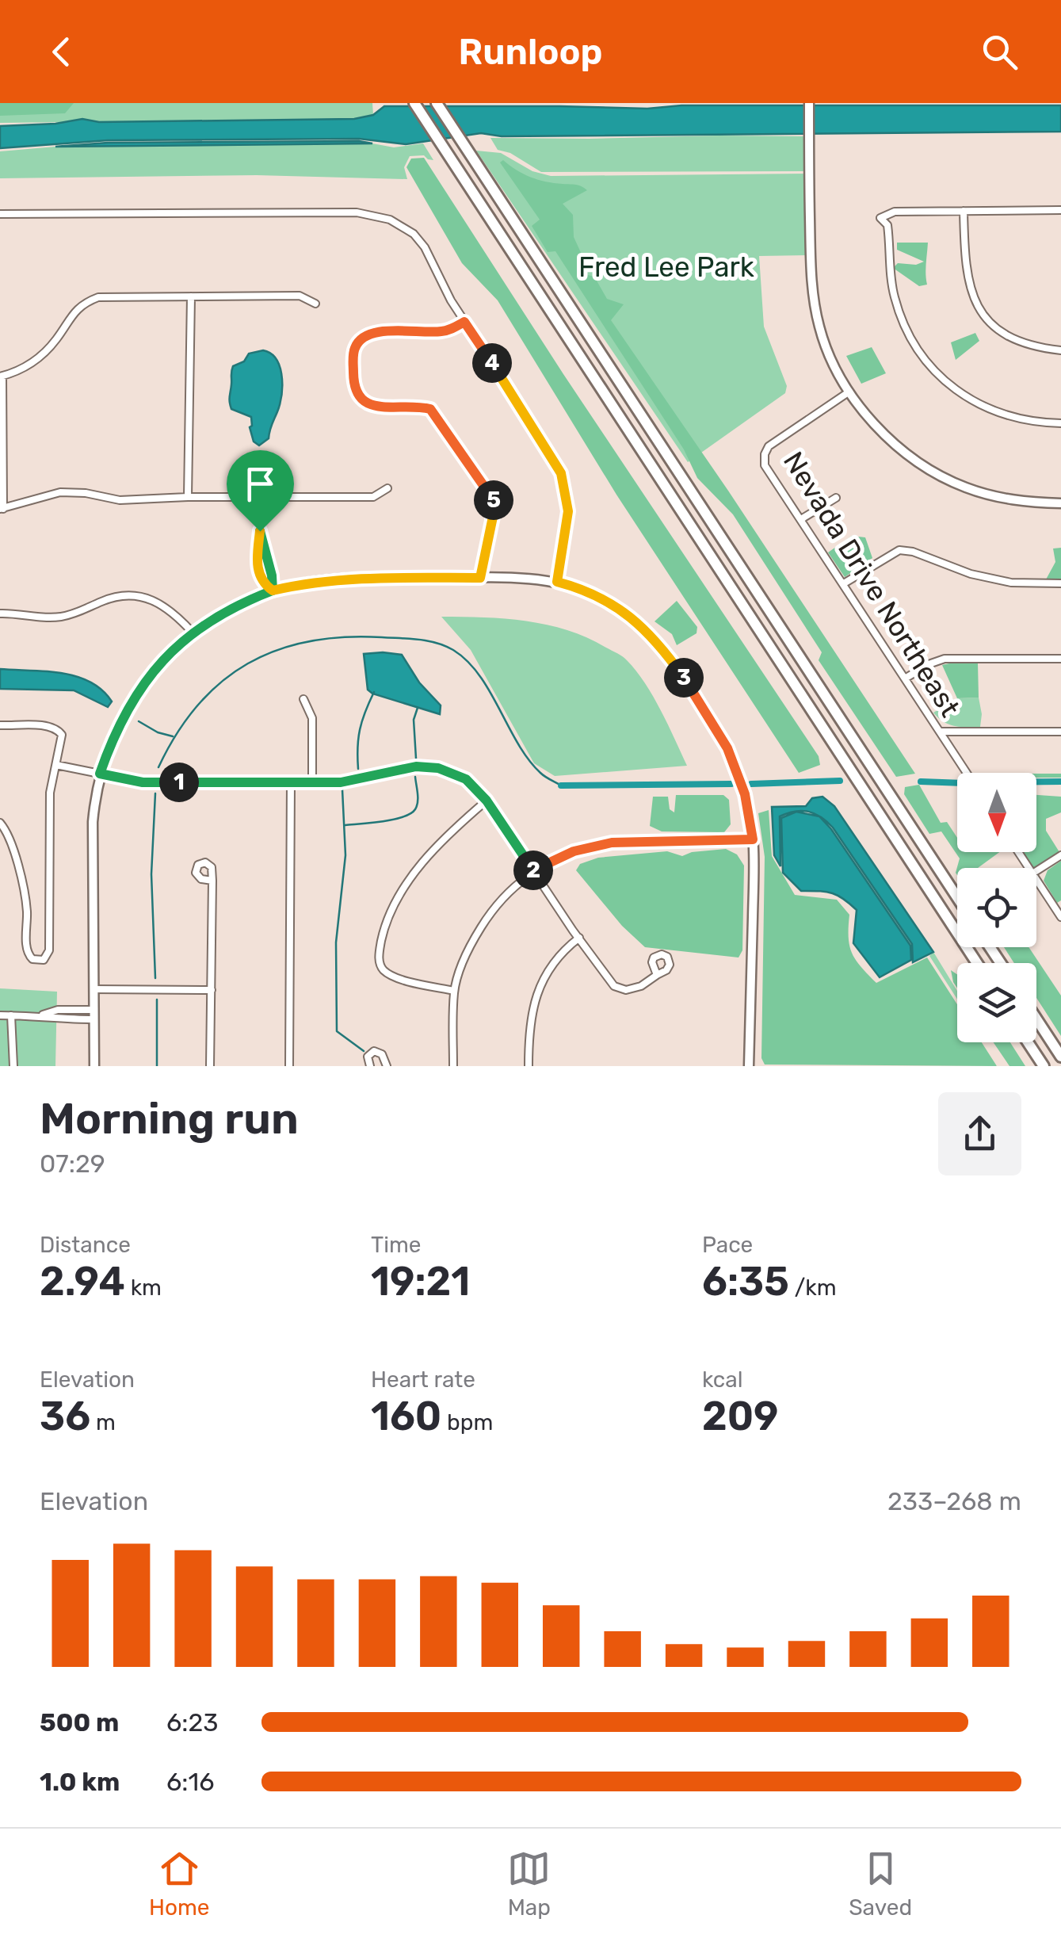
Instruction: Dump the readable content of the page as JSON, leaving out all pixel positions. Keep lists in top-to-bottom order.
{
  "streets": {
    "street": ["Nevada Drive Northeast"]
  },
  "parks": ["Fred Lee Park"],
  "north": "bottom",
  "page": {
    "header": "Runloop",
    "pins": [
      "4",
      "5",
      "3",
      "1",
      "2"
    ],
    "heading": ["Morning run", "07:29"],
    "stats": [
      ["Distance", "2.94 km"],
      ["Time", "19:21"],
      ["Pace", "6:35 /km"],
      ["Elevation", "36 m"],
      ["Heart rate", "160 bpm"],
      ["kcal", "209"]
    ],
    "chart": ["Elevation", "233–268 m"],
    "list": [
      {
        "name": "500 m",
        "note": "6:23"
      },
      {
        "name": "1.0 km",
        "note": "6:16"
      }
    ],
    "tabs": ["Home", "Map", "Saved"]
  }
}
